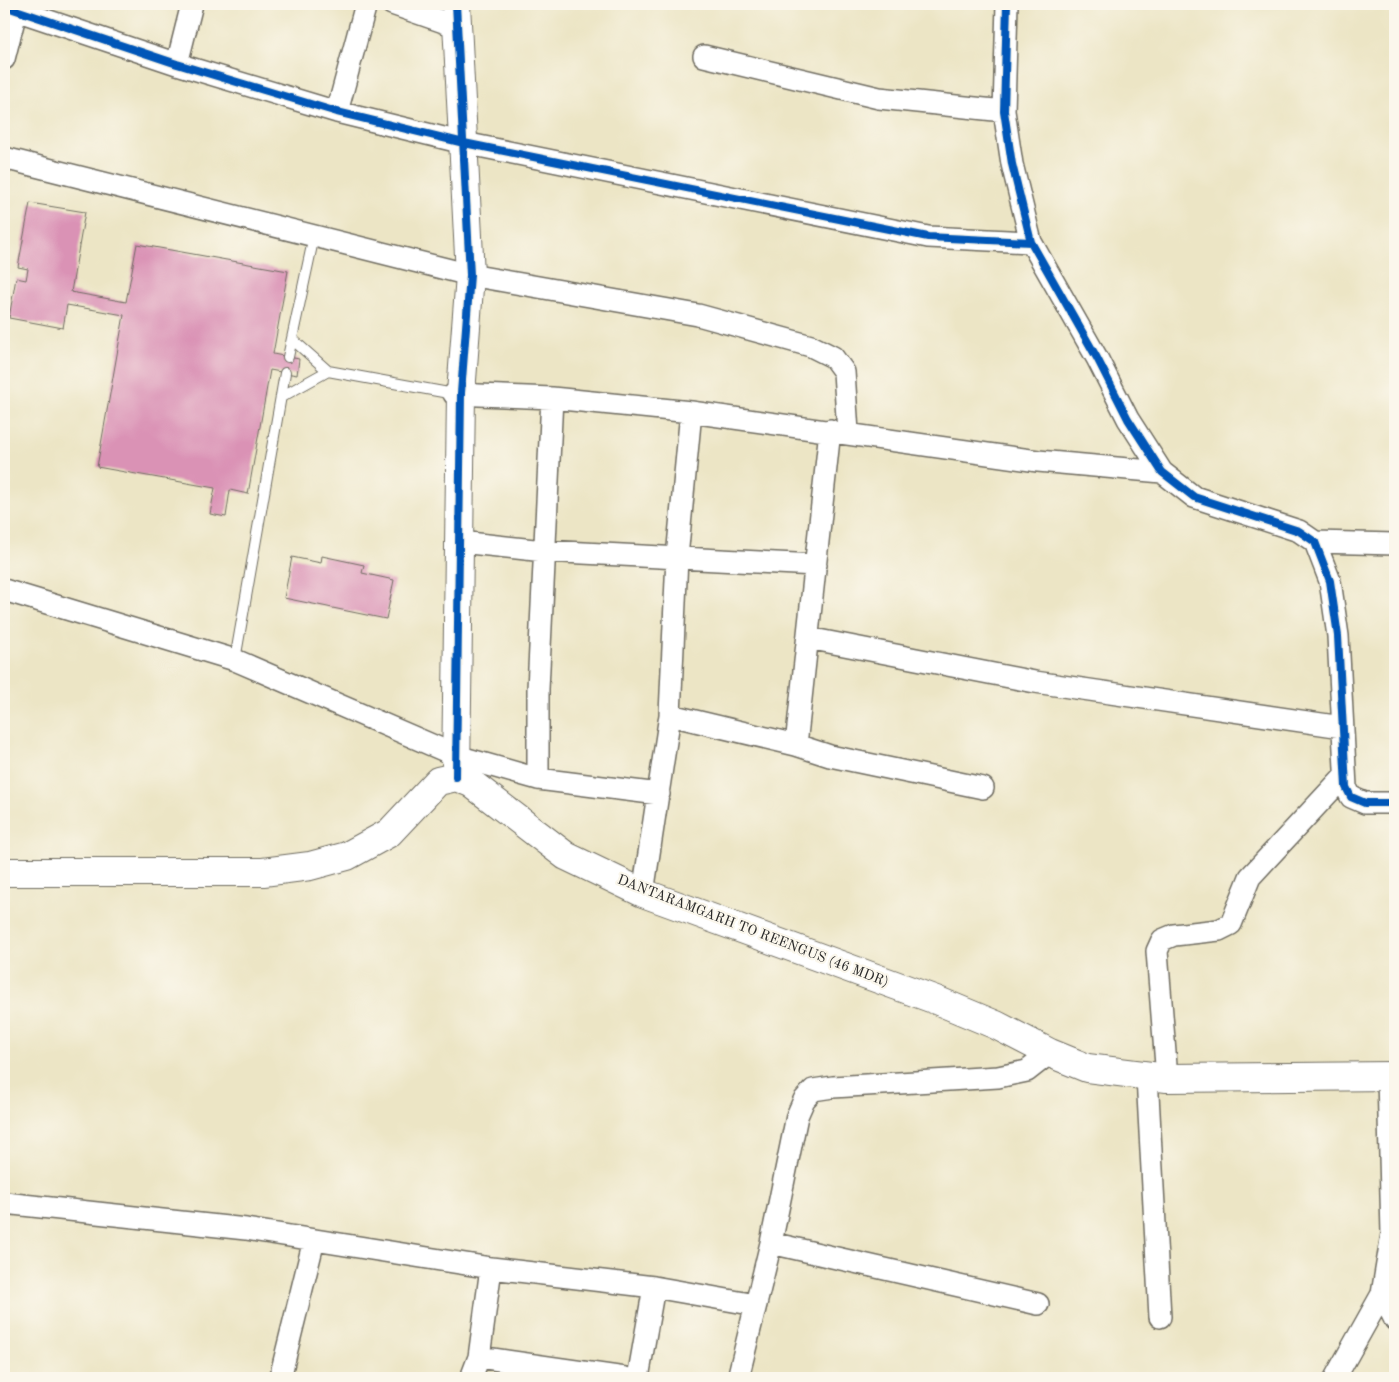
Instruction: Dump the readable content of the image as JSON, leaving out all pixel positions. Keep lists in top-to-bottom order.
{
  "streets": {
    "main road": ["DANTARAMGARH TO REENGUS (46 MDR)"]
  }
}
